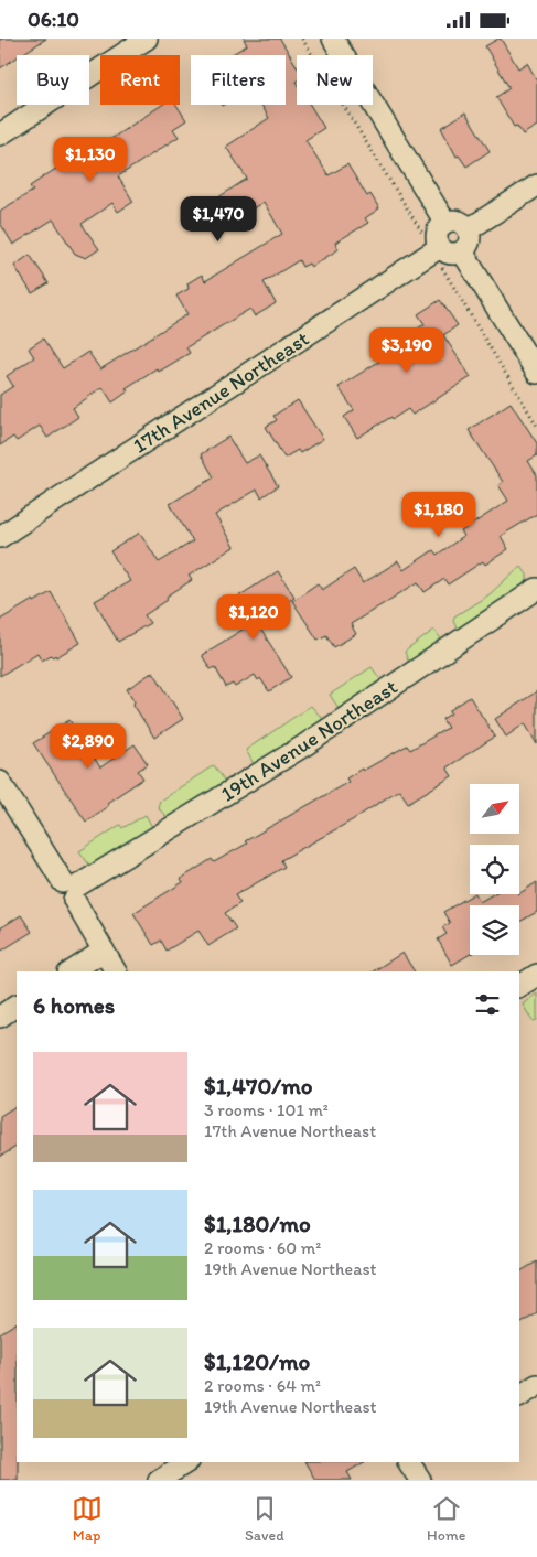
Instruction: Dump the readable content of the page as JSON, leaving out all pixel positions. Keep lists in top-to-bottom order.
{
  "streets": {
    "street": ["17th Avenue Northeast", "19th Avenue Northeast"]
  },
  "north": "top right",
  "page": {
    "status": "06:10",
    "chip": [
      "Buy",
      "Rent",
      "Filters",
      "New"
    ],
    "price": [
      "$1,130",
      "$1,470",
      "$3,190",
      "$1,180",
      "$1,120",
      "$2,890"
    ],
    "heading": "6 homes",
    "list": [
      {
        "name": "$1,470/mo",
        "note": "3 rooms · 101 m² · 17th Avenue Northeast"
      },
      {
        "name": "$1,180/mo",
        "note": "2 rooms · 60 m² · 19th Avenue Northeast"
      },
      {
        "name": "$1,120/mo",
        "note": "2 rooms · 64 m² · 19th Avenue Northeast"
      }
    ],
    "tabs": ["Map", "Saved", "Home"]
  }
}
